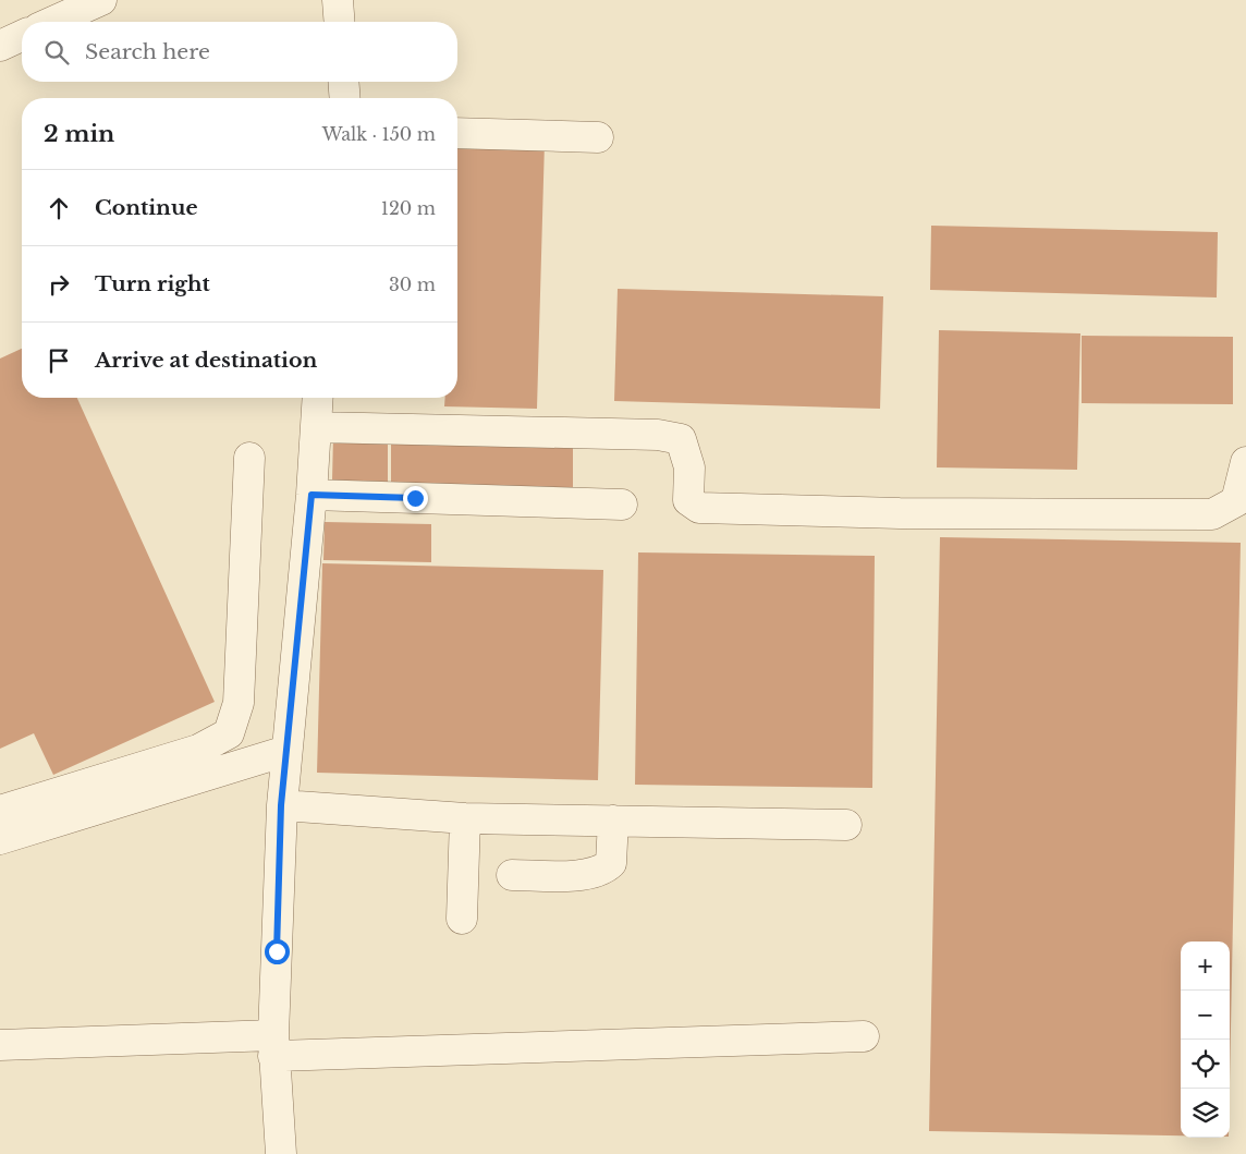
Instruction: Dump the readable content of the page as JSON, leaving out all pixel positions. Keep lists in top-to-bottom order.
{
  "page": {
    "search": "Search here",
    "heading": ["2 min", "Walk · 150 m"],
    "list": [
      ["Continue", "120 m"],
      ["Turn right", "30 m"],
      "Arrive at destination"
    ],
    "map_buttons": ["+", "−"]
  }
}
